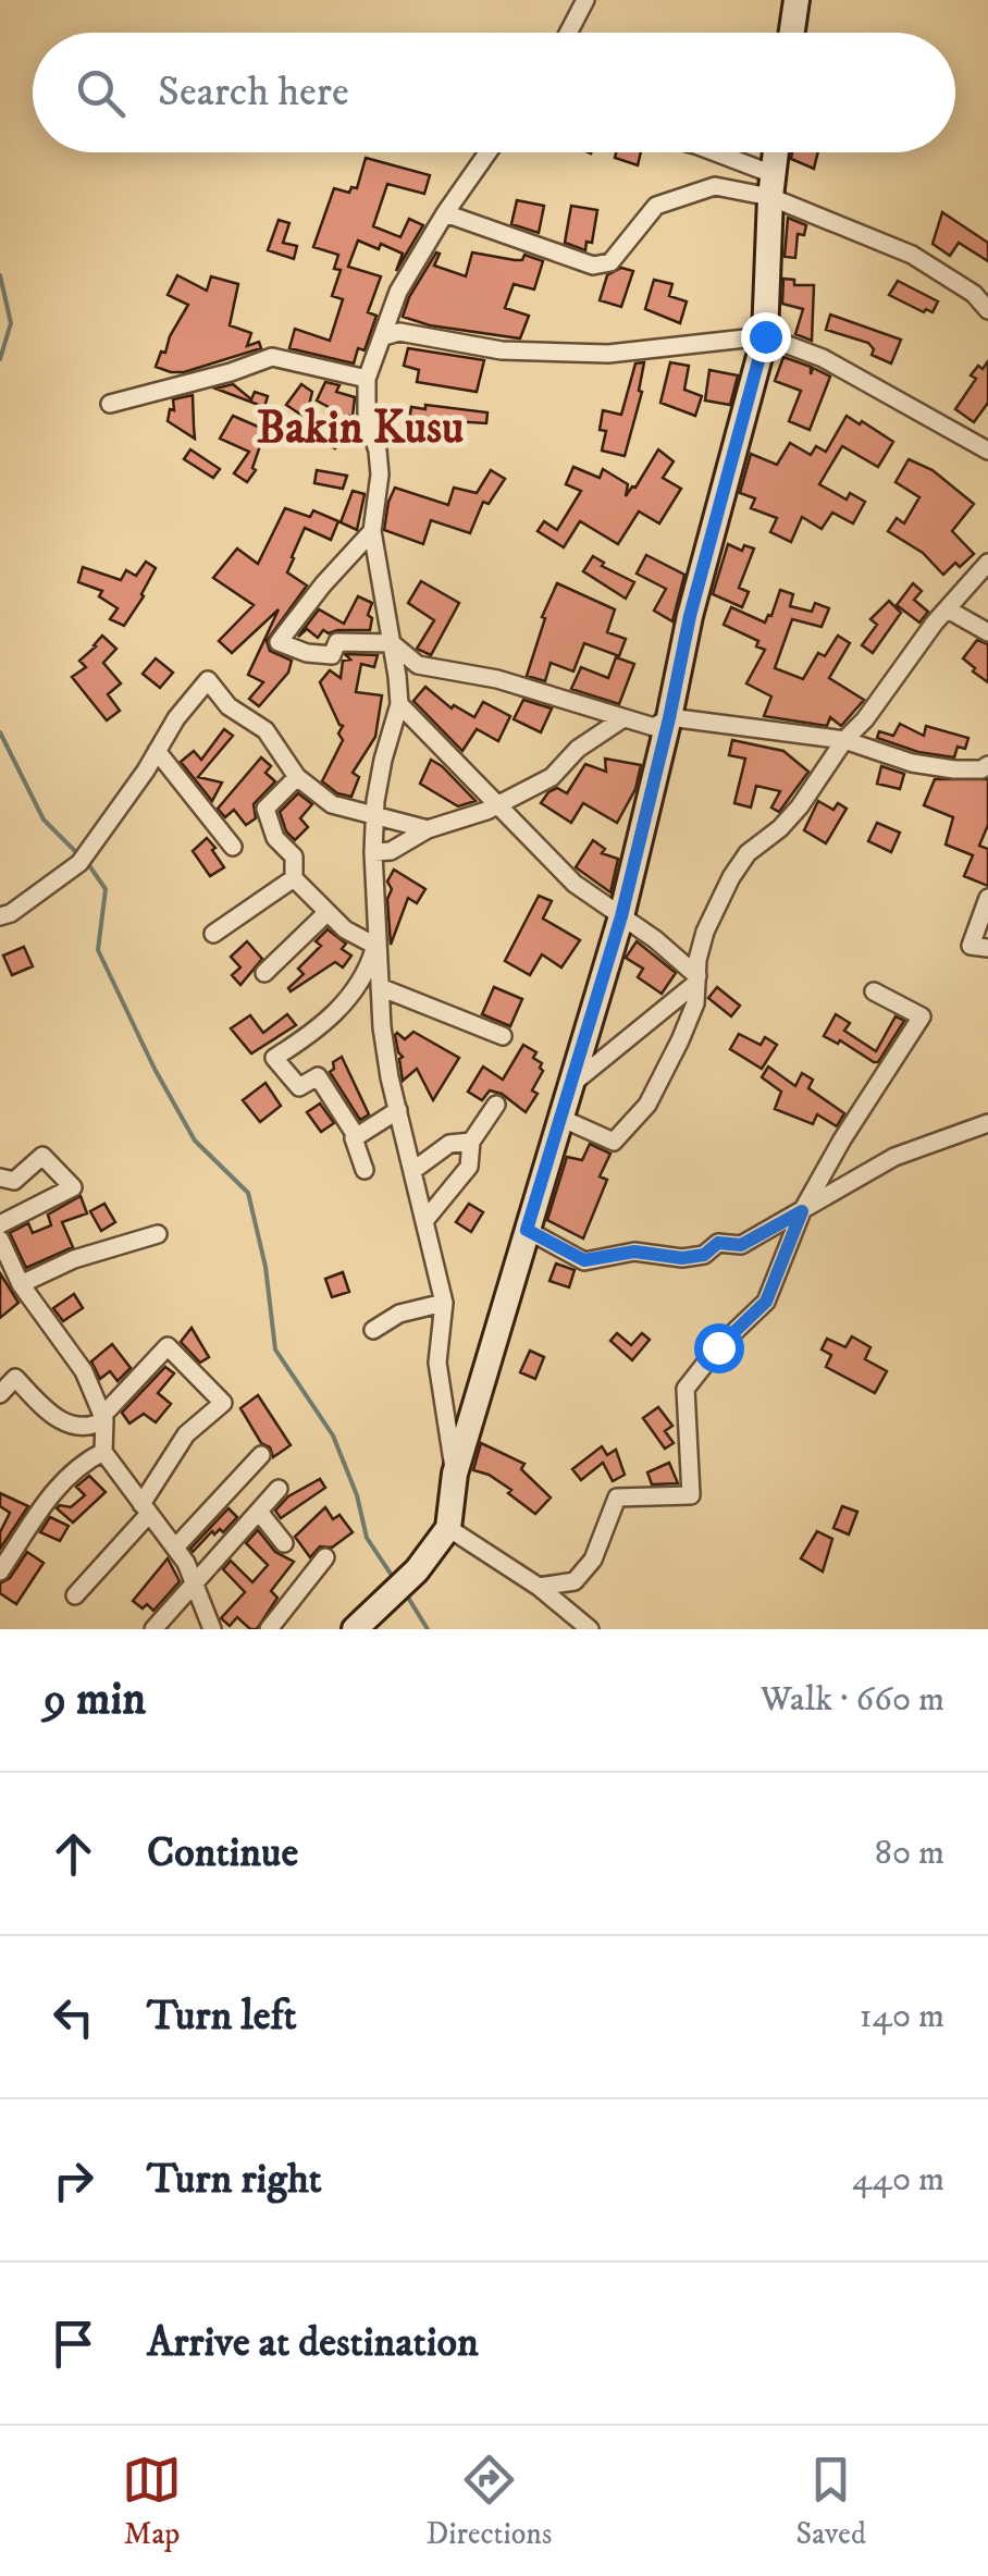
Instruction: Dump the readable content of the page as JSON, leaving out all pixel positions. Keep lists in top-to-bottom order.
{
  "districts": ["Bakin Kusu"],
  "page": {
    "search": "Search here",
    "heading": ["9 min", "Walk · 660 m"],
    "list": [
      ["Continue", "80 m"],
      ["Turn left", "140 m"],
      ["Turn right", "440 m"],
      "Arrive at destination"
    ],
    "nav": ["Map", "Directions", "Saved"]
  }
}
